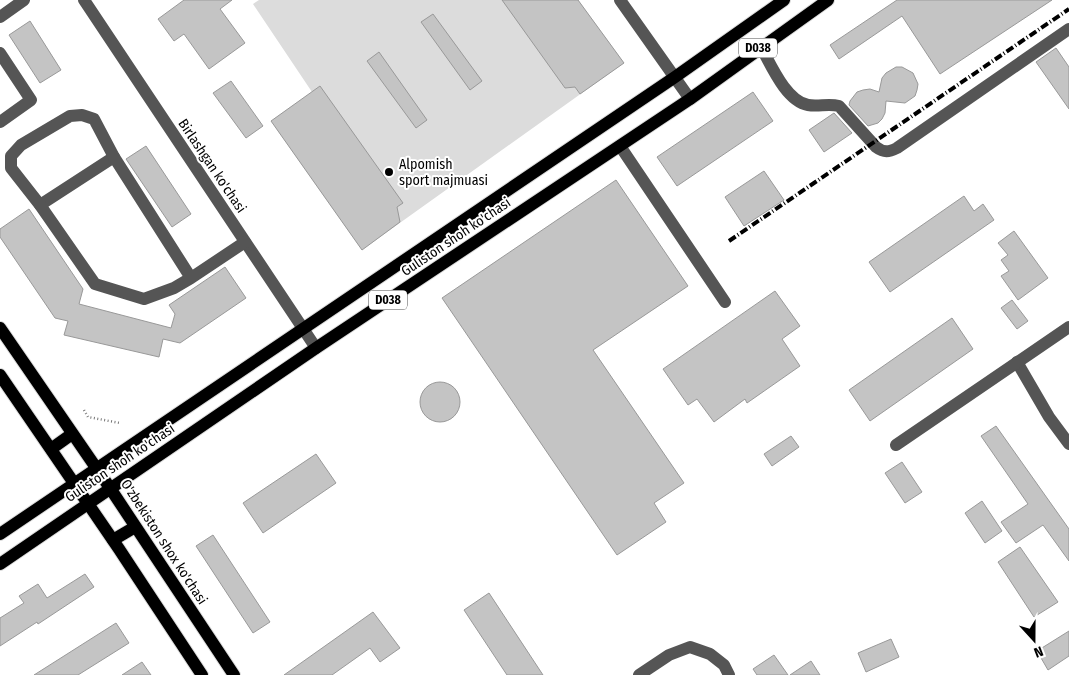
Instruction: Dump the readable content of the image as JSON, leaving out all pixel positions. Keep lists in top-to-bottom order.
{
  "streets": {
    "main road": ["D038", "Guliston shoh ko'chasi", "O'zbekiston shox ko'chasi"],
    "street": ["Birlashgan ko'chasi"]
  },
  "crossings": [
    ["Birlashgan ko'chasi", "Guliston shoh ko'chasi"],
    ["Guliston shoh ko'chasi", "O'zbekiston shox ko'chasi"]
  ],
  "places": ["Alpomish sport majmuasi"],
  "north": "bottom"
}
